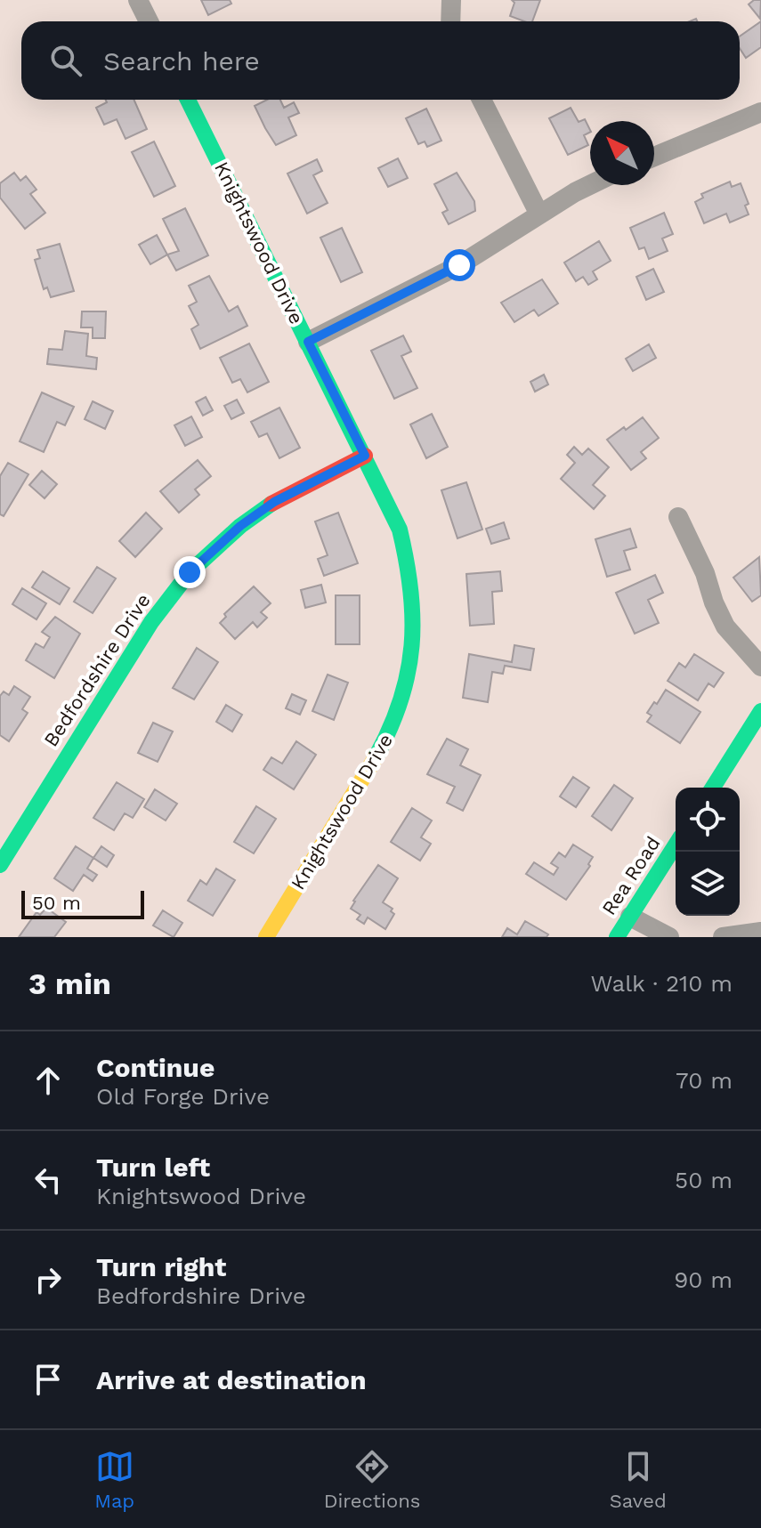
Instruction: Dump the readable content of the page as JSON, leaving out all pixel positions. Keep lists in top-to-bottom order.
{
  "streets": {
    "street": ["Knightswood Drive", "Bedfordshire Drive", "Rea Road"]
  },
  "crossings": [
    ["Knightswood Drive", "Bedfordshire Drive"]
  ],
  "scale_bar": "50 m",
  "north": "top left",
  "page": {
    "search": "Search here",
    "scale": "50 m",
    "heading": ["3 min", "Walk · 210 m"],
    "list": [
      ["Continue", "Old Forge Drive", "70 m"],
      ["Turn left", "Knightswood Drive", "50 m"],
      ["Turn right", "Bedfordshire Drive", "90 m"],
      "Arrive at destination"
    ],
    "nav": ["Map", "Directions", "Saved"]
  }
}
